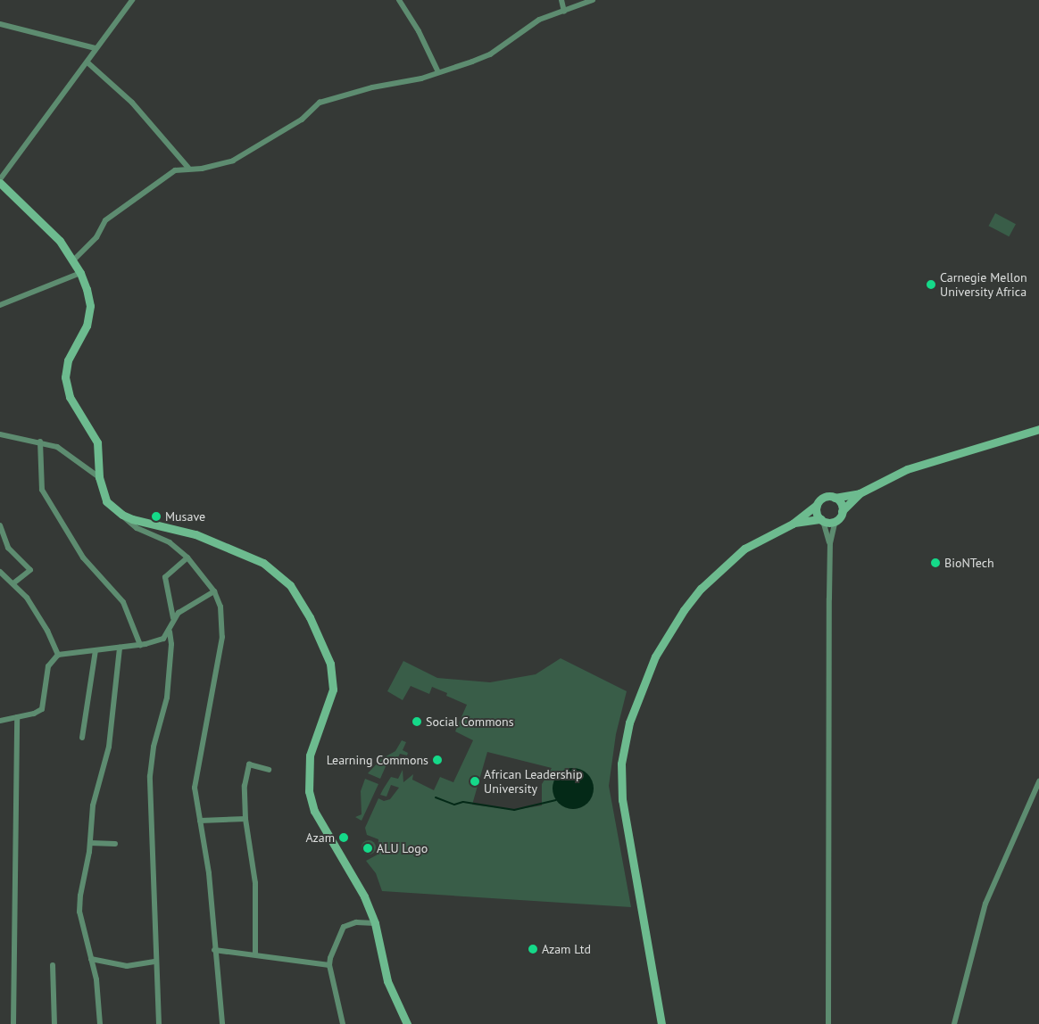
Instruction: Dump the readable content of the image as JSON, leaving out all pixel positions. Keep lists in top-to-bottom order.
{
  "places": [
    "Carnegie Mellon University Africa",
    "Musave",
    "BioNTech",
    "Social Commons",
    "Learning Commons",
    "African Leadership University",
    "Azam",
    "ALU Logo",
    "Azam Ltd"
  ]
}
